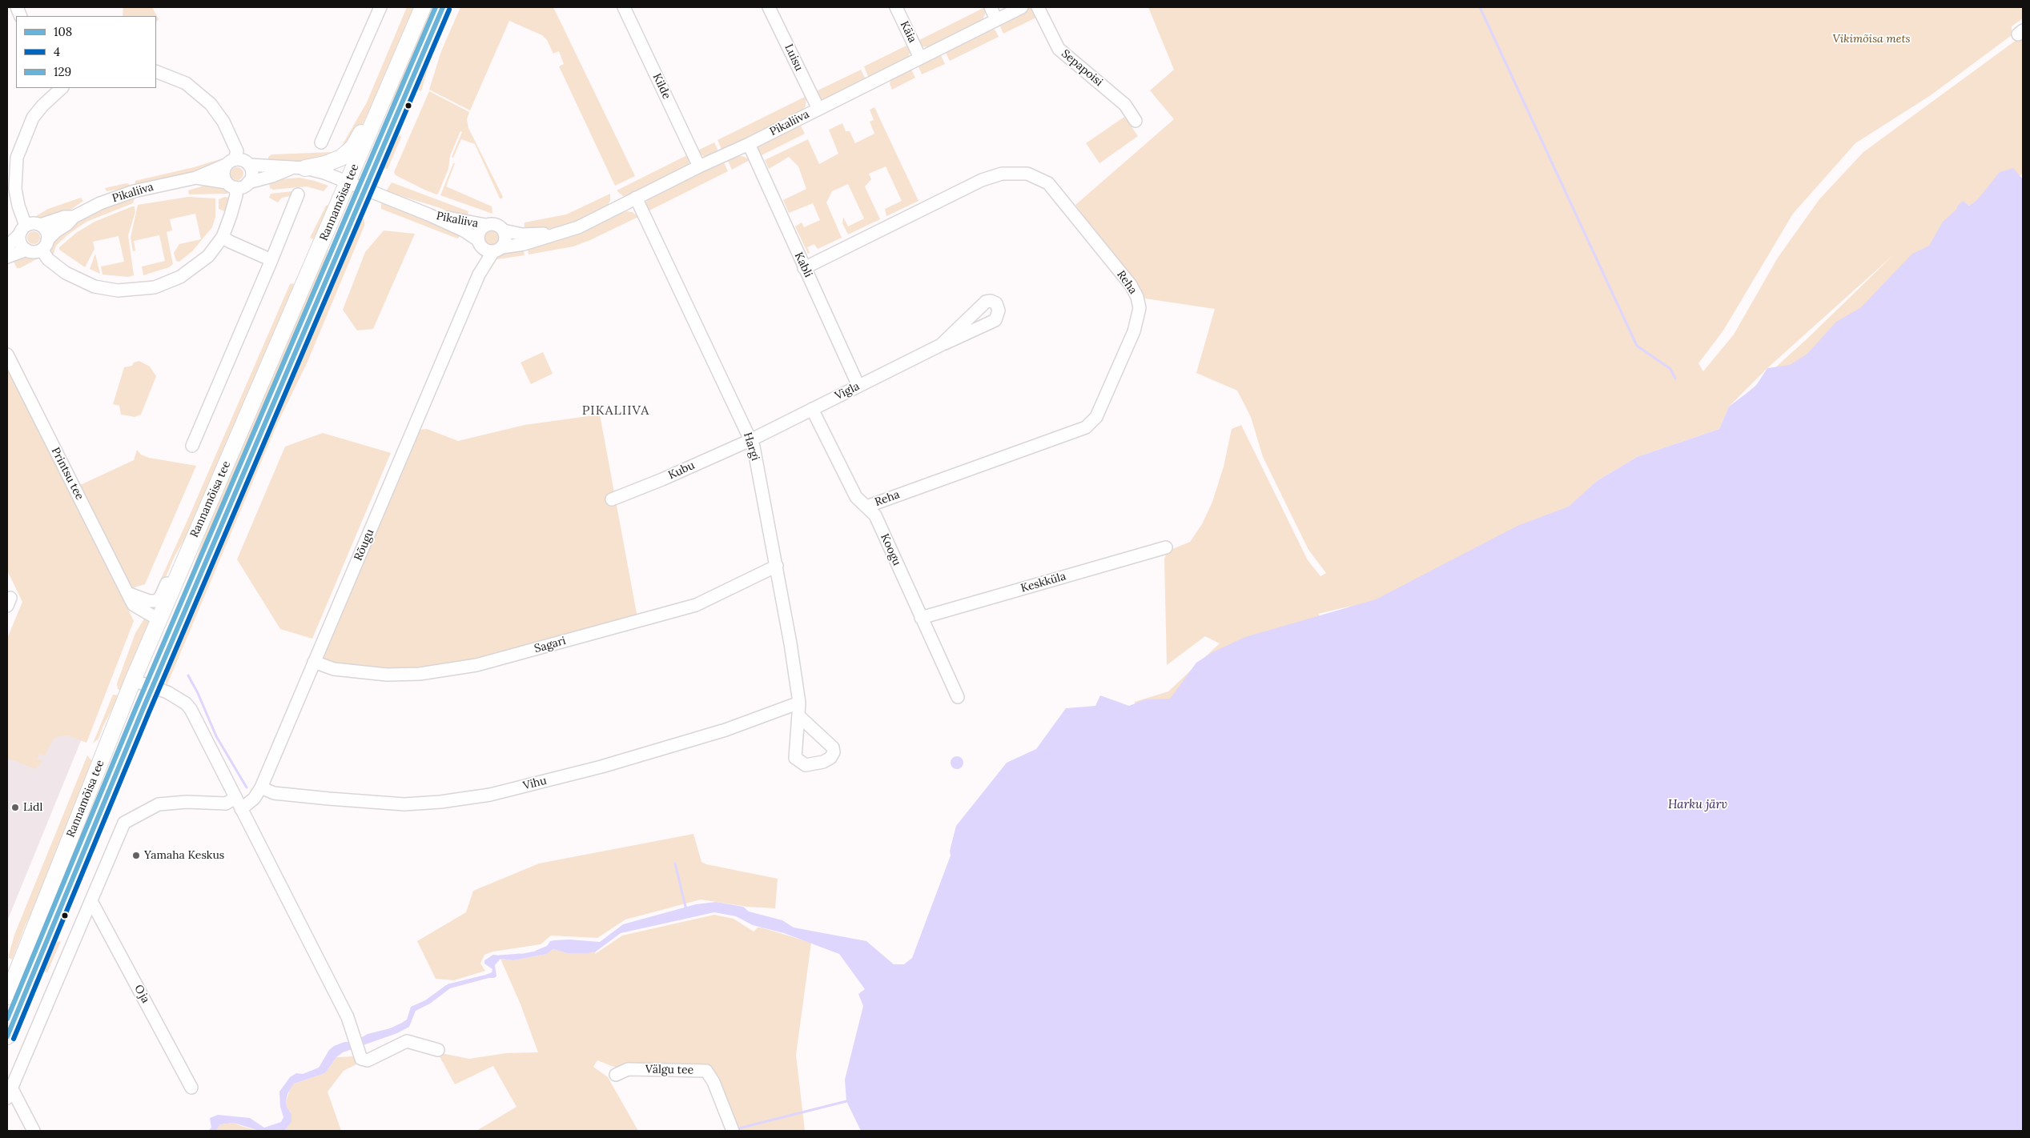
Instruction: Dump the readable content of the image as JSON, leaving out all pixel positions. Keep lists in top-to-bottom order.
{
  "streets": {
    "main road": ["Rannamõisa tee"],
    "street": [
      "Käia",
      "Luisu",
      "Sepapoisi",
      "Kilde",
      "Pikaliiva",
      "Kabli",
      "Reha",
      "Vigla",
      "Hargi",
      "Kubu",
      "Printsu tee",
      "Rõugu",
      "Koogu",
      "Keskküla",
      "Sagari",
      "Vihu",
      "Oja",
      "Välgu tee"
    ]
  },
  "crossings": [
    ["Käia", "Pikaliiva"],
    ["Luisu", "Pikaliiva"],
    ["Kilde", "Pikaliiva"],
    ["Pikaliiva", "Rannamõisa tee"],
    ["Pikaliiva", "Kabli"],
    ["Pikaliiva", "Hargi"],
    ["Pikaliiva", "Rõugu"],
    ["Rannamõisa tee", "Printsu tee"],
    ["Kabli", "Reha"],
    ["Kabli", "Vigla"],
    ["Reha", "Koogu"],
    ["Vigla", "Hargi"],
    ["Vigla", "Kubu"],
    ["Vigla", "Koogu"],
    ["Hargi", "Kubu"],
    ["Hargi", "Sagari"],
    ["Hargi", "Vihu"],
    ["Rõugu", "Sagari"],
    ["Rõugu", "Vihu"],
    ["Koogu", "Keskküla"]
  ],
  "districts": ["PIKALIIVA"],
  "water": ["Harku järv"],
  "parks": ["Vikimõisa mets"],
  "places": ["Lidl", "Yamaha Keskus"],
  "lines": ["transit line 108", "transit line 129", "transit line 4"],
  "legend": ["108", "4", "129"]
}
